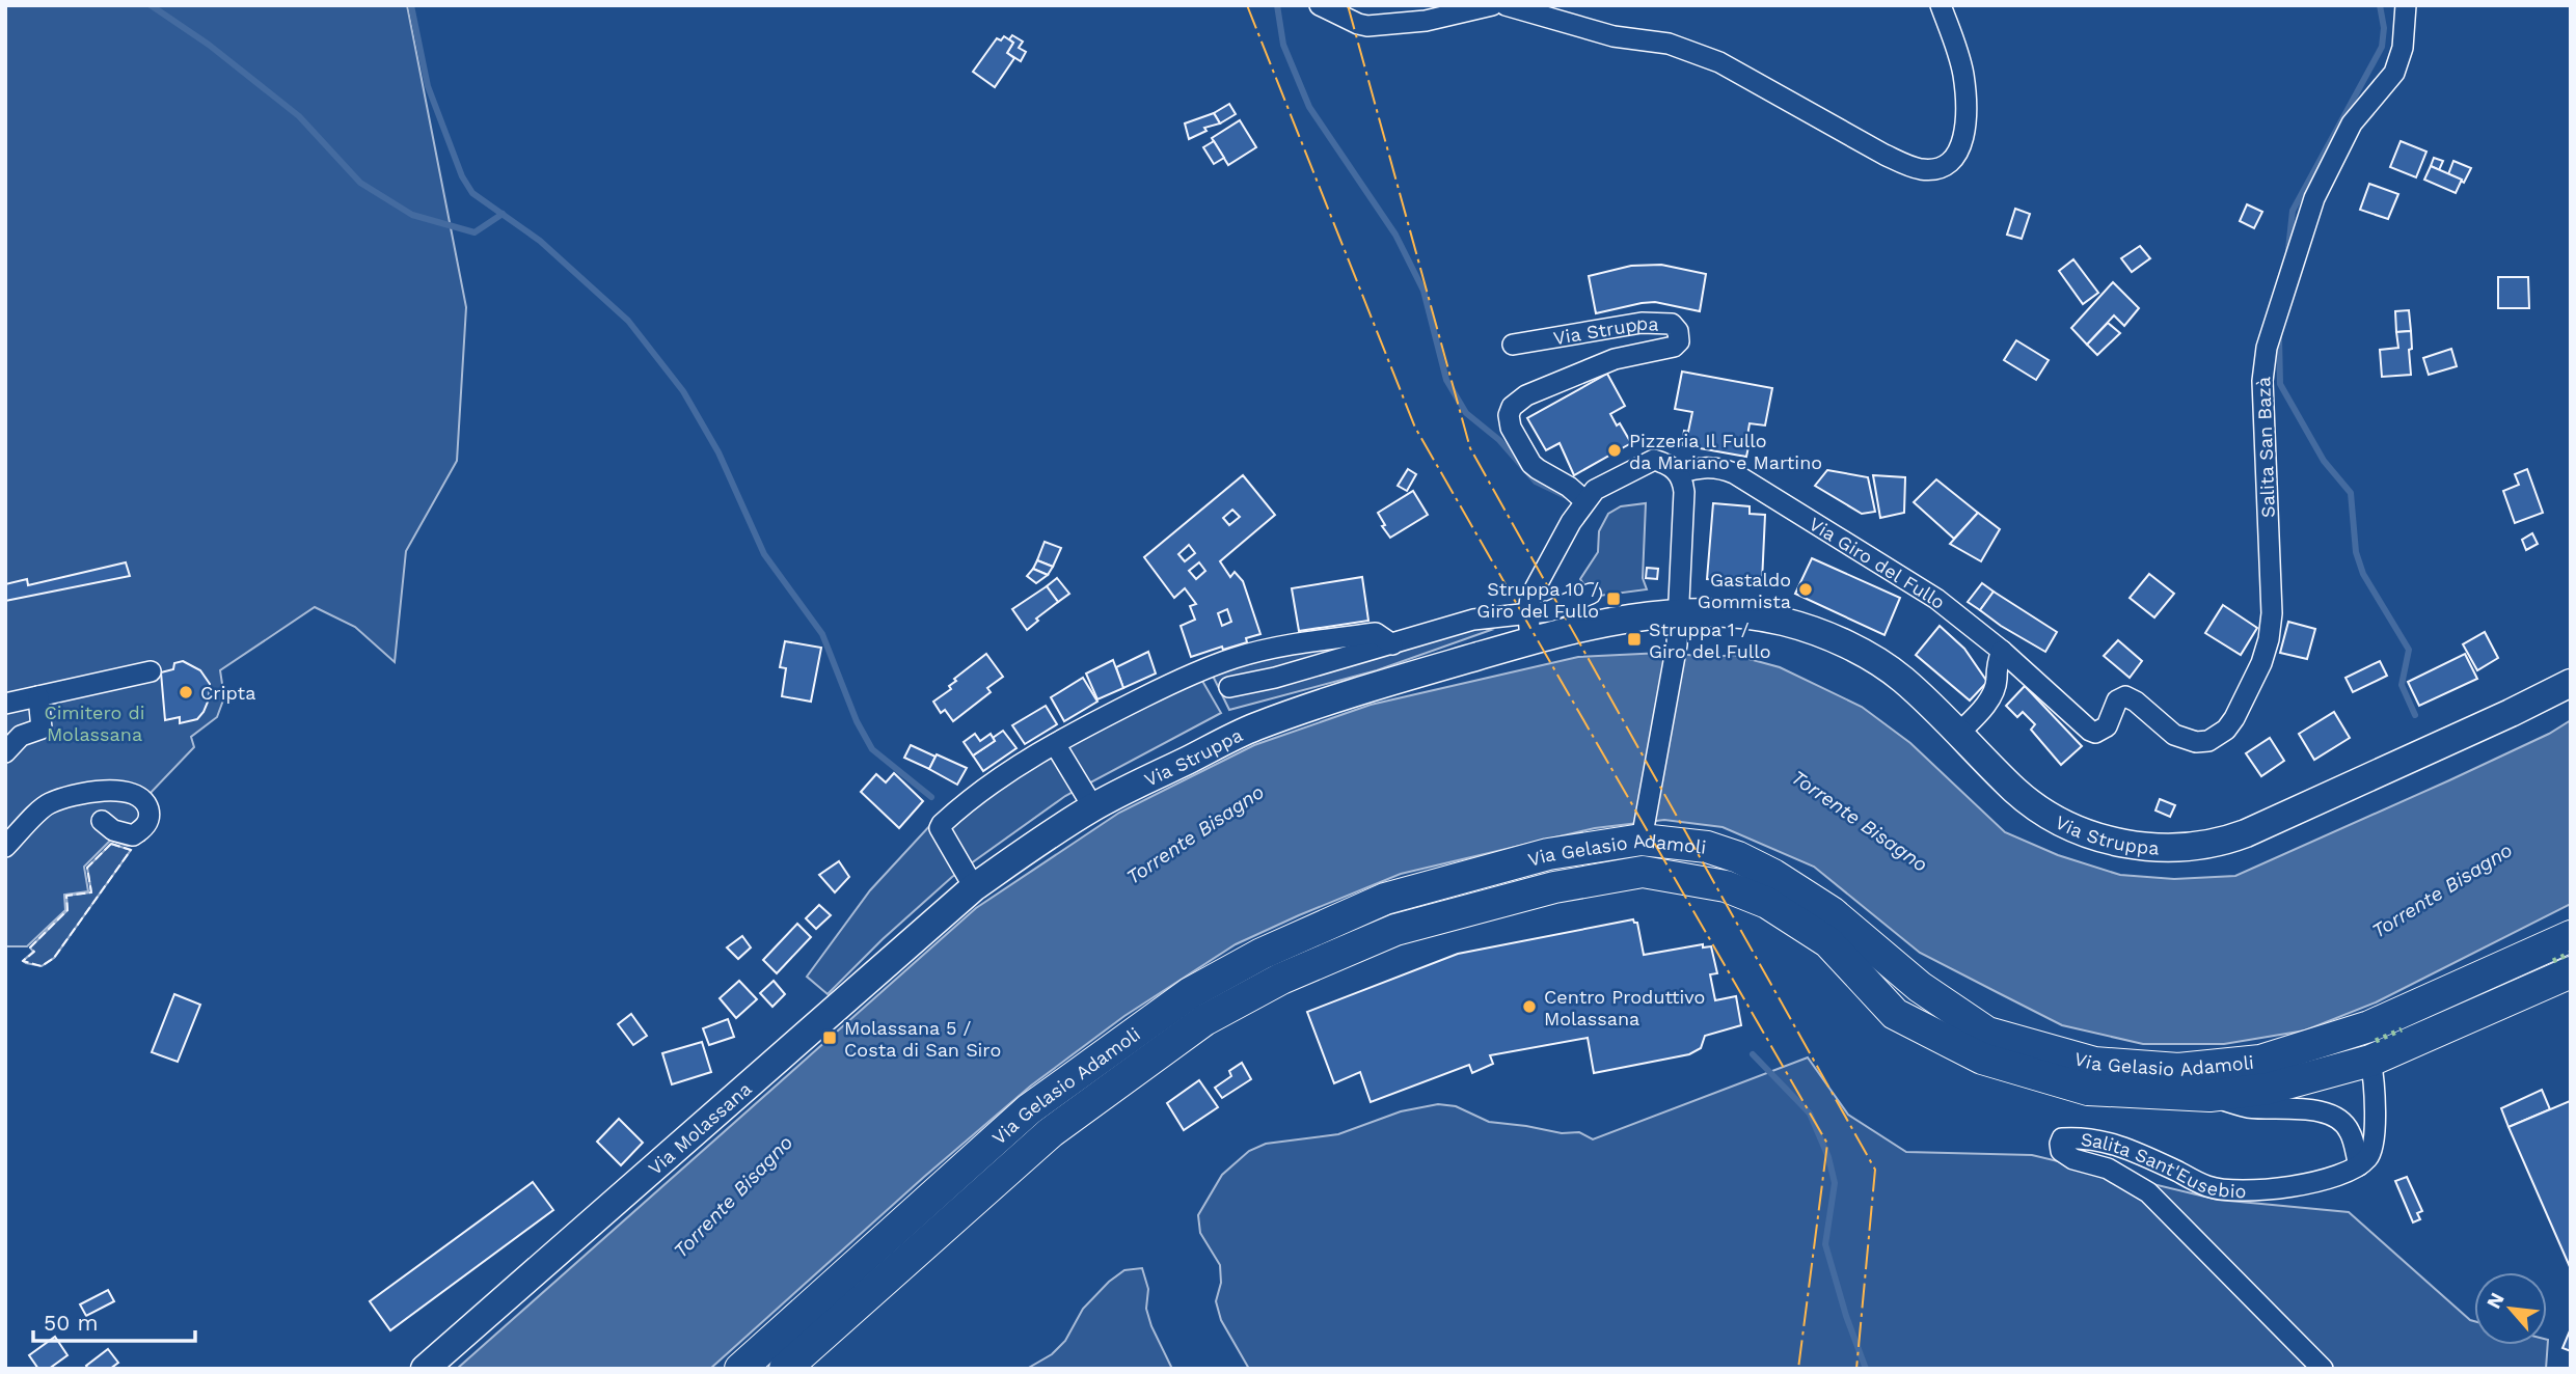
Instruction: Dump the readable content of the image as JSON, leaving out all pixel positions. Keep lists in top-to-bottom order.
{
  "streets": {
    "main road": ["Via Struppa", "Via Gelasio Adamoli", "Via Molassana"],
    "street": ["Salita San Bazà", "Via Giro del Fullo", "Salita Sant'Eusebio"]
  },
  "crossings": [
    ["Via Struppa", "Via Molassana"],
    ["Salita San Bazà", "Via Giro del Fullo"]
  ],
  "water": ["Torrente Bisagno"],
  "parks": ["Cimitero di Molassana"],
  "places": {
    "other": [
      "Pizzeria Il Fullo da Mariano e Martino",
      "Gastaldo Gommista",
      "Cripta",
      "Centro Produttivo Molassana"
    ],
    "transit": ["Struppa 10 / Giro del Fullo", "Struppa 1 / Giro del Fullo", "Molassana 5 / Costa di San Siro"]
  },
  "scale_bar": "50 m",
  "north": "top left"
}
